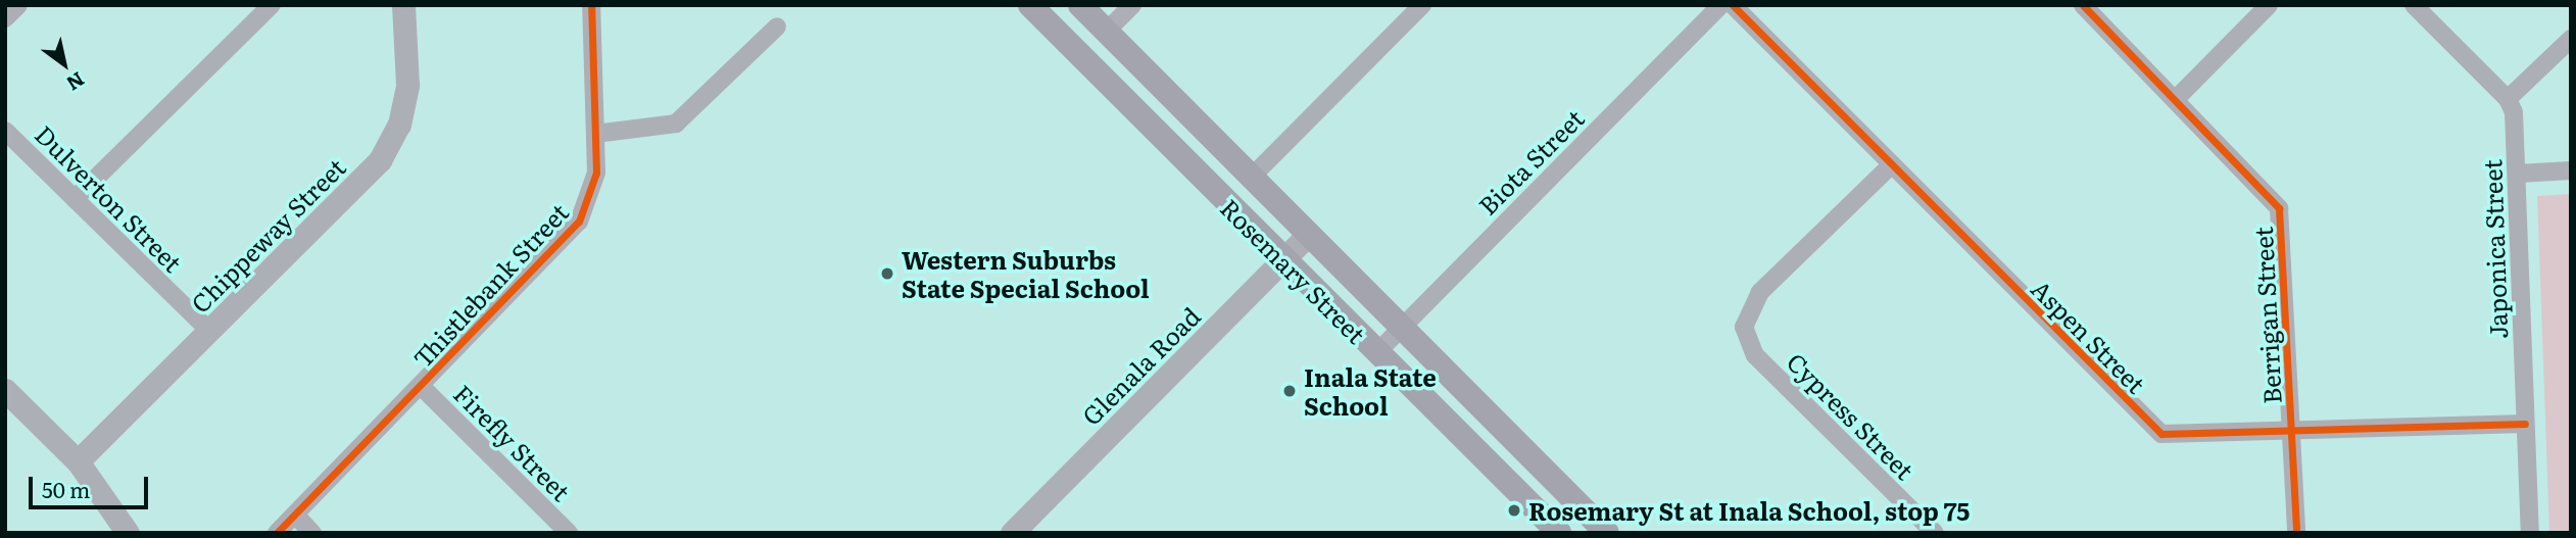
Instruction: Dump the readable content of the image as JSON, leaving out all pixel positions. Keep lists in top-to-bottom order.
{
  "streets": {
    "main road": ["Rosemary Street"],
    "street": [
      "Biota Street",
      "Dulverton Street",
      "Chippeway Street",
      "Japonica Street",
      "Thistlebank Street",
      "Berrigan Street",
      "Aspen Street",
      "Glenala Road",
      "Cypress Street",
      "Firefly Street"
    ]
  },
  "crossings": [
    ["Biota Street", "Rosemary Street"],
    ["Dulverton Street", "Chippeway Street"],
    ["Japonica Street", "Aspen Street"],
    ["Rosemary Street", "Glenala Road"],
    ["Thistlebank Street", "Firefly Street"],
    ["Berrigan Street", "Aspen Street"],
    ["Aspen Street", "Cypress Street"]
  ],
  "places": ["Western Suburbs State Special School", "Inala State School", "Rosemary St at Inala School, stop 75"],
  "scale_bar": "50 m",
  "north": "bottom right"
}
